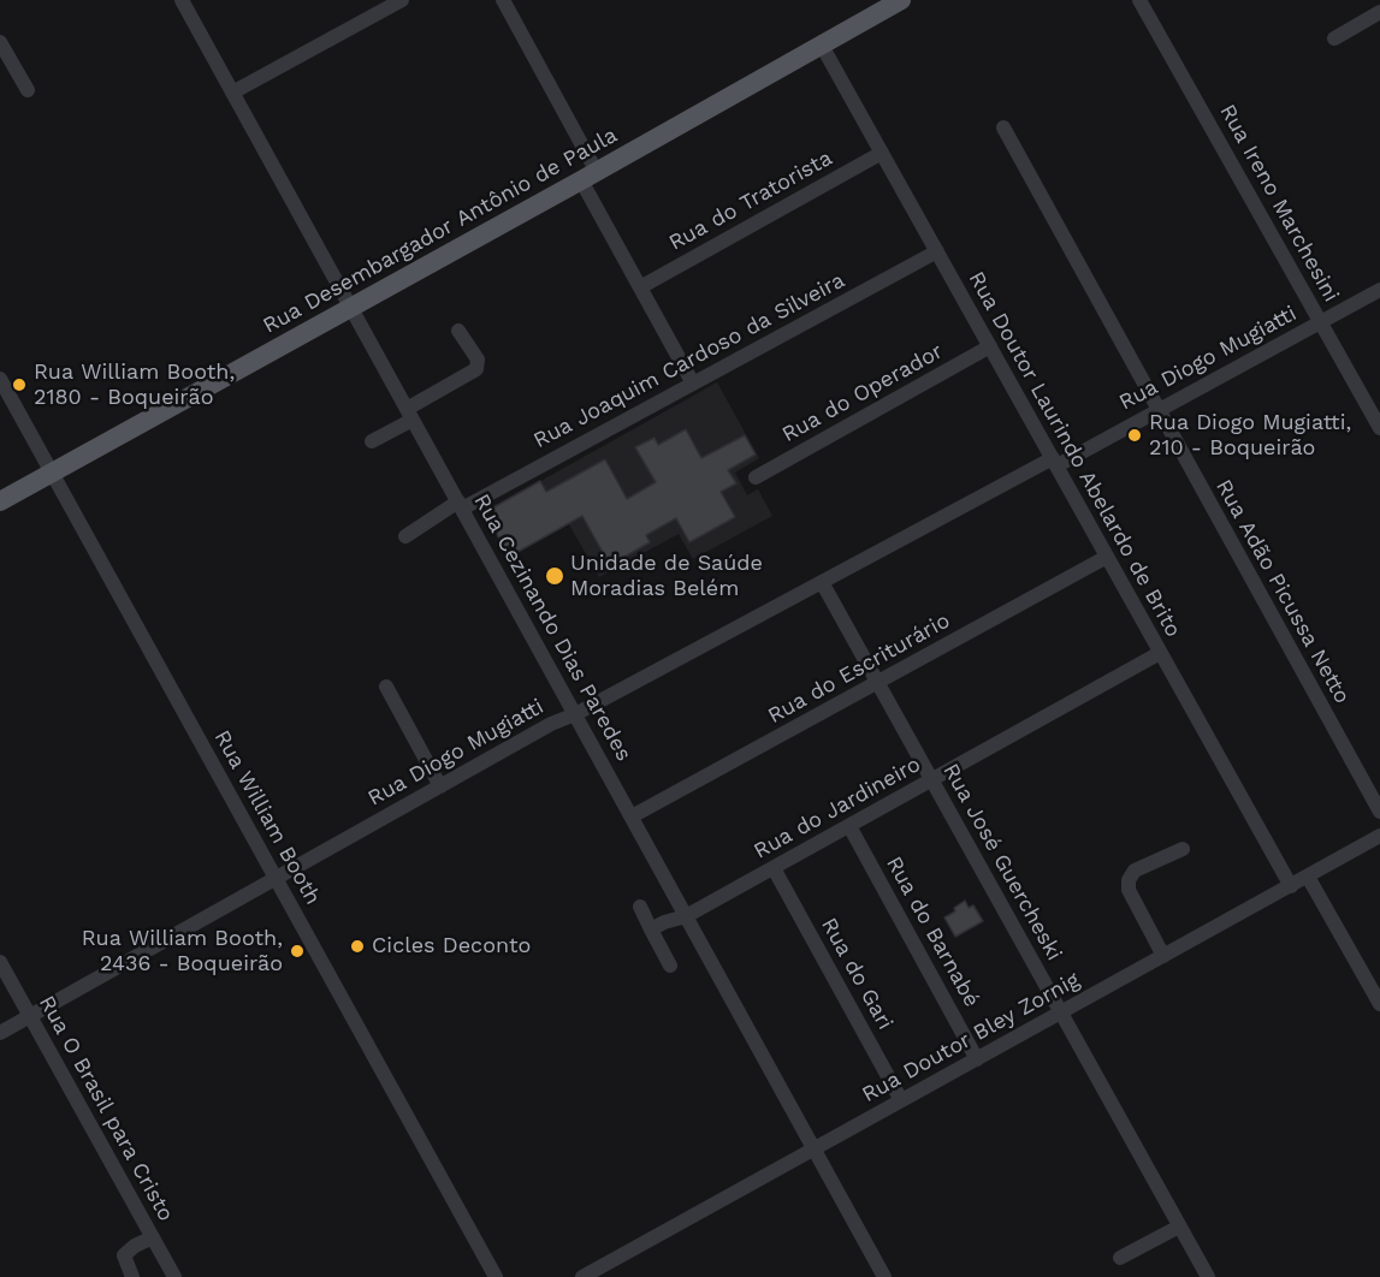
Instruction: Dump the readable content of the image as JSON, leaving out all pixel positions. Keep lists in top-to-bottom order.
{
  "streets": {
    "main road": ["Rua Desembargador Antônio de Paula"],
    "street": [
      "Rua do Tratorista",
      "Rua Ireno Marchesini",
      "Rua Diogo Mugiatti",
      "Rua Joaquim Cardoso da Silveira",
      "Rua do Operador",
      "Rua Doutor Laurindo Abelardo de Brito",
      "Rua Adão Picussa Netto",
      "Rua Cezinando Dias Paredes",
      "Rua do Escriturário",
      "Rua do Jardineiro",
      "Rua William Booth",
      "Rua José Guercheski",
      "Rua do Barnabé",
      "Rua do Gari",
      "Rua Doutor Bley Zornig",
      "Rua O Brasil para Cristo"
    ]
  },
  "crossings": [
    ["Rua do Tratorista", "Rua Doutor Laurindo Abelardo de Brito"],
    ["Rua Ireno Marchesini", "Rua Diogo Mugiatti"],
    ["Rua Desembargador Antônio de Paula", "Rua Doutor Laurindo Abelardo de Brito"],
    ["Rua Desembargador Antônio de Paula", "Rua Cezinando Dias Paredes"],
    ["Rua Desembargador Antônio de Paula", "Rua William Booth"],
    ["Rua Diogo Mugiatti", "Rua Doutor Laurindo Abelardo de Brito"],
    ["Rua Diogo Mugiatti", "Rua Adão Picussa Netto"],
    ["Rua Diogo Mugiatti", "Rua Cezinando Dias Paredes"],
    ["Rua Diogo Mugiatti", "Rua William Booth"],
    ["Rua Diogo Mugiatti", "Rua José Guercheski"],
    ["Rua Diogo Mugiatti", "Rua O Brasil para Cristo"],
    ["Rua Joaquim Cardoso da Silveira", "Rua Doutor Laurindo Abelardo de Brito"],
    ["Rua Joaquim Cardoso da Silveira", "Rua Cezinando Dias Paredes"],
    ["Rua do Operador", "Rua Doutor Laurindo Abelardo de Brito"],
    ["Rua Doutor Laurindo Abelardo de Brito", "Rua do Escriturário"],
    ["Rua Doutor Laurindo Abelardo de Brito", "Rua do Jardineiro"],
    ["Rua Doutor Laurindo Abelardo de Brito", "Rua Doutor Bley Zornig"],
    ["Rua Cezinando Dias Paredes", "Rua do Escriturário"],
    ["Rua Cezinando Dias Paredes", "Rua do Jardineiro"],
    ["Rua Cezinando Dias Paredes", "Rua Doutor Bley Zornig"],
    ["Rua do Escriturário", "Rua José Guercheski"],
    ["Rua do Jardineiro", "Rua José Guercheski"],
    ["Rua do Jardineiro", "Rua do Barnabé"],
    ["Rua do Jardineiro", "Rua do Gari"],
    ["Rua José Guercheski", "Rua Doutor Bley Zornig"],
    ["Rua do Barnabé", "Rua Doutor Bley Zornig"],
    ["Rua do Gari", "Rua Doutor Bley Zornig"]
  ],
  "places": [
    "Rua William Booth, 2180 - Boqueirão",
    "Rua Diogo Mugiatti, 210 - Boqueirão",
    "Unidade de Saúde Moradias Belém",
    "Cicles Deconto",
    "Rua William Booth, 2436 - Boqueirão"
  ]
}
